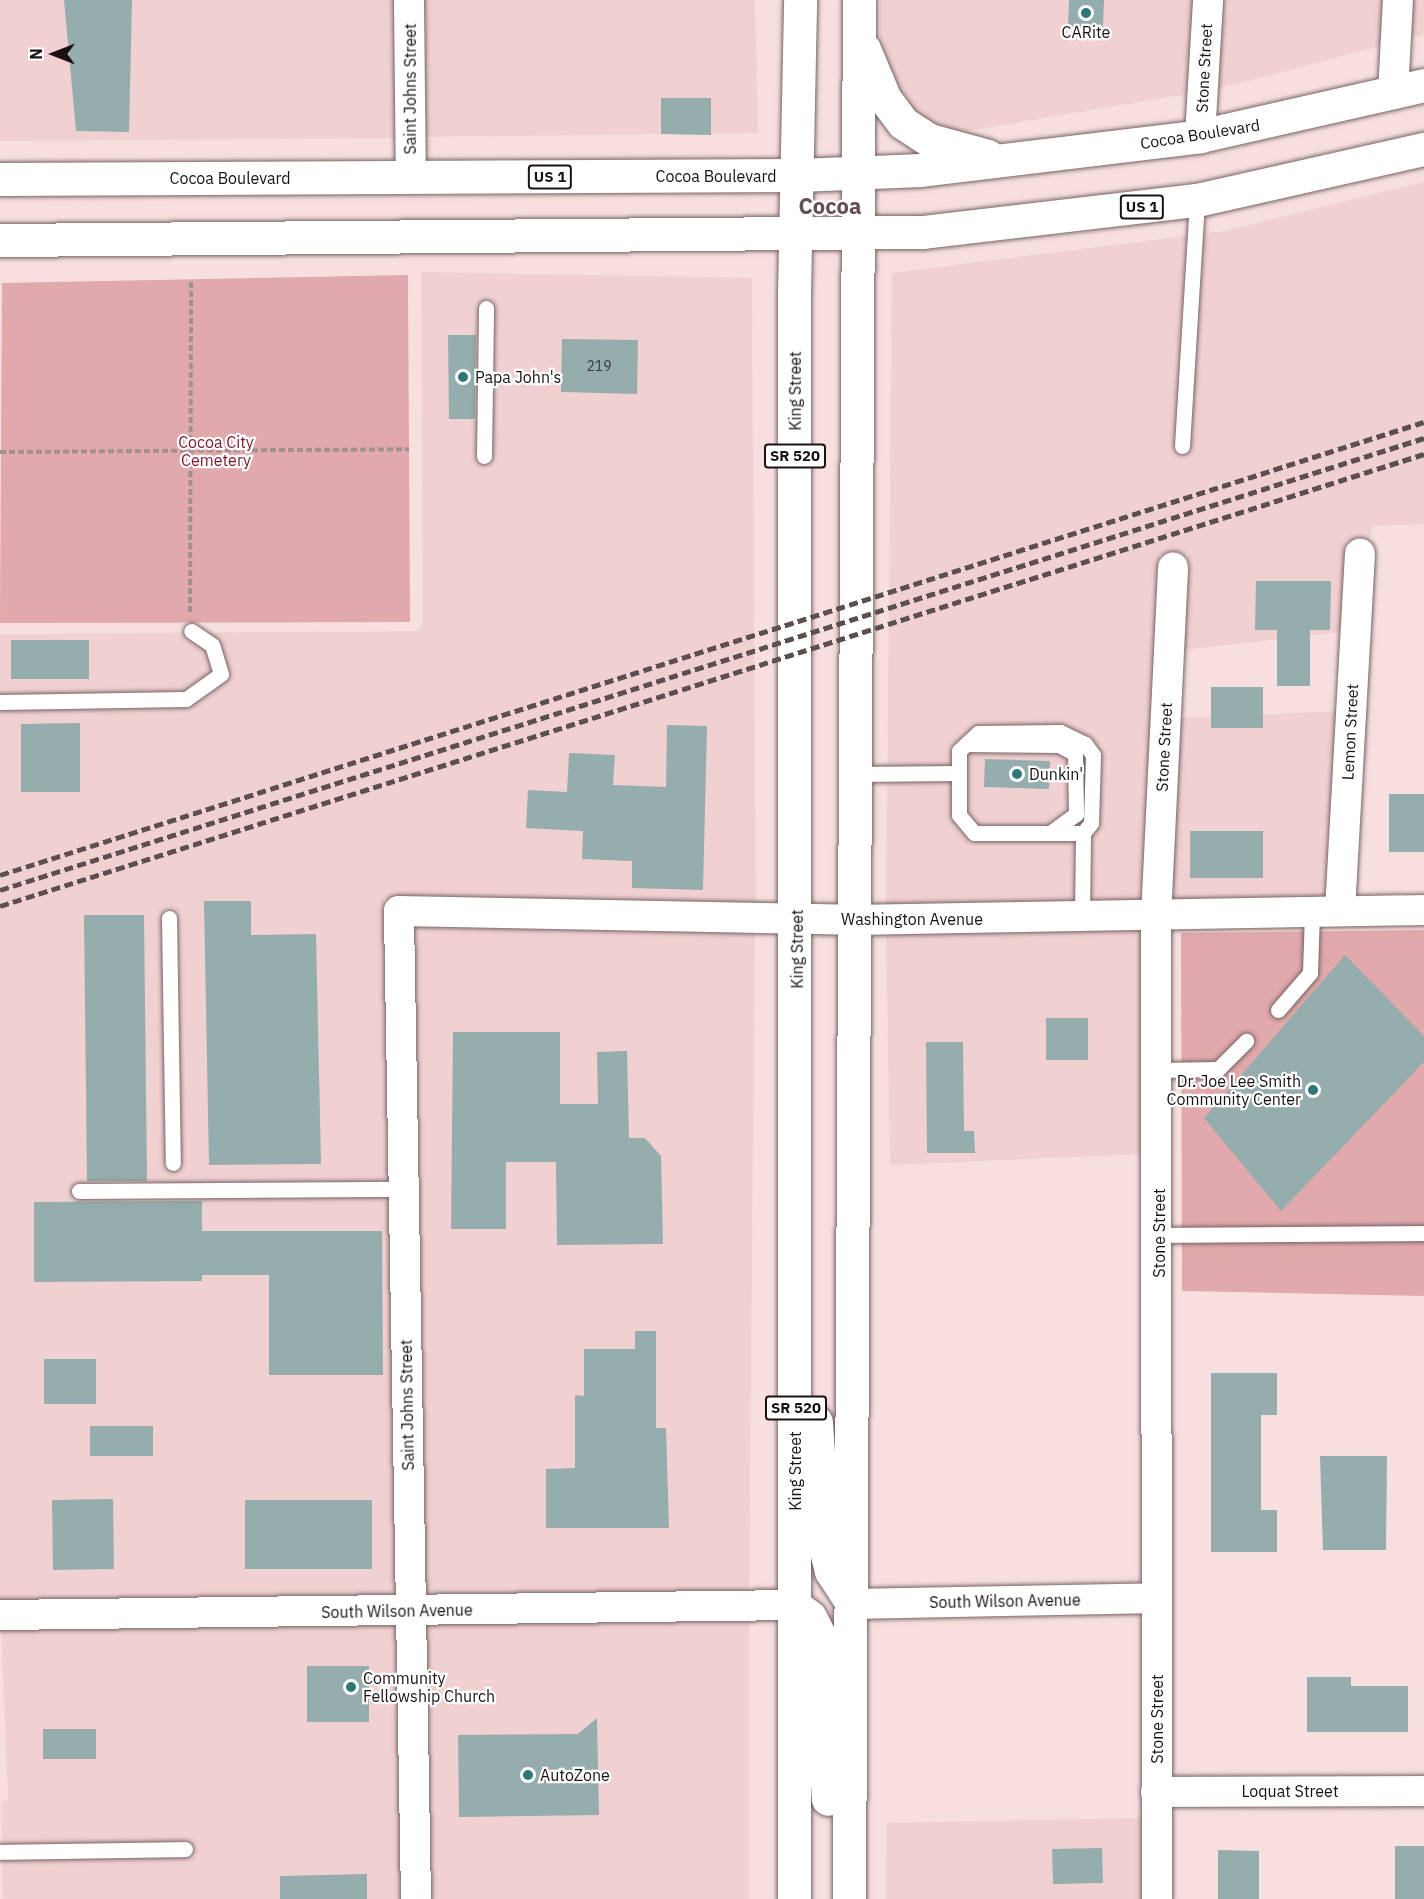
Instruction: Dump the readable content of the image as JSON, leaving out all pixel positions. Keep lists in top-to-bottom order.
{
  "streets": {
    "main road": [
      "Cocoa Boulevard",
      "US 1",
      "King Street",
      "SR 520"
    ],
    "street": [
      "Stone Street",
      "Saint Johns Street",
      "Lemon Street",
      "Washington Avenue",
      "South Wilson Avenue",
      "Loquat Street"
    ]
  },
  "crossings": [
    ["Stone Street", "Cocoa Boulevard"],
    ["Stone Street", "Washington Avenue"],
    ["Stone Street", "South Wilson Avenue"],
    ["Stone Street", "Loquat Street"],
    ["Saint Johns Street", "Cocoa Boulevard"],
    ["Saint Johns Street", "Washington Avenue"],
    ["Saint Johns Street", "South Wilson Avenue"],
    ["Cocoa Boulevard", "King Street"],
    ["US 1", "King Street"],
    ["King Street", "Washington Avenue"],
    ["King Street", "South Wilson Avenue"],
    ["Lemon Street", "Washington Avenue"]
  ],
  "districts": ["Cocoa"],
  "parks": ["Cocoa City Cemetery"],
  "places": [
    "CARite",
    "Papa John's",
    "Dunkin'",
    "Dr. Joe Lee Smith Community Center",
    "Community Fellowship Church",
    "AutoZone"
  ],
  "house_numbers": ["219"],
  "north": "left"
}
